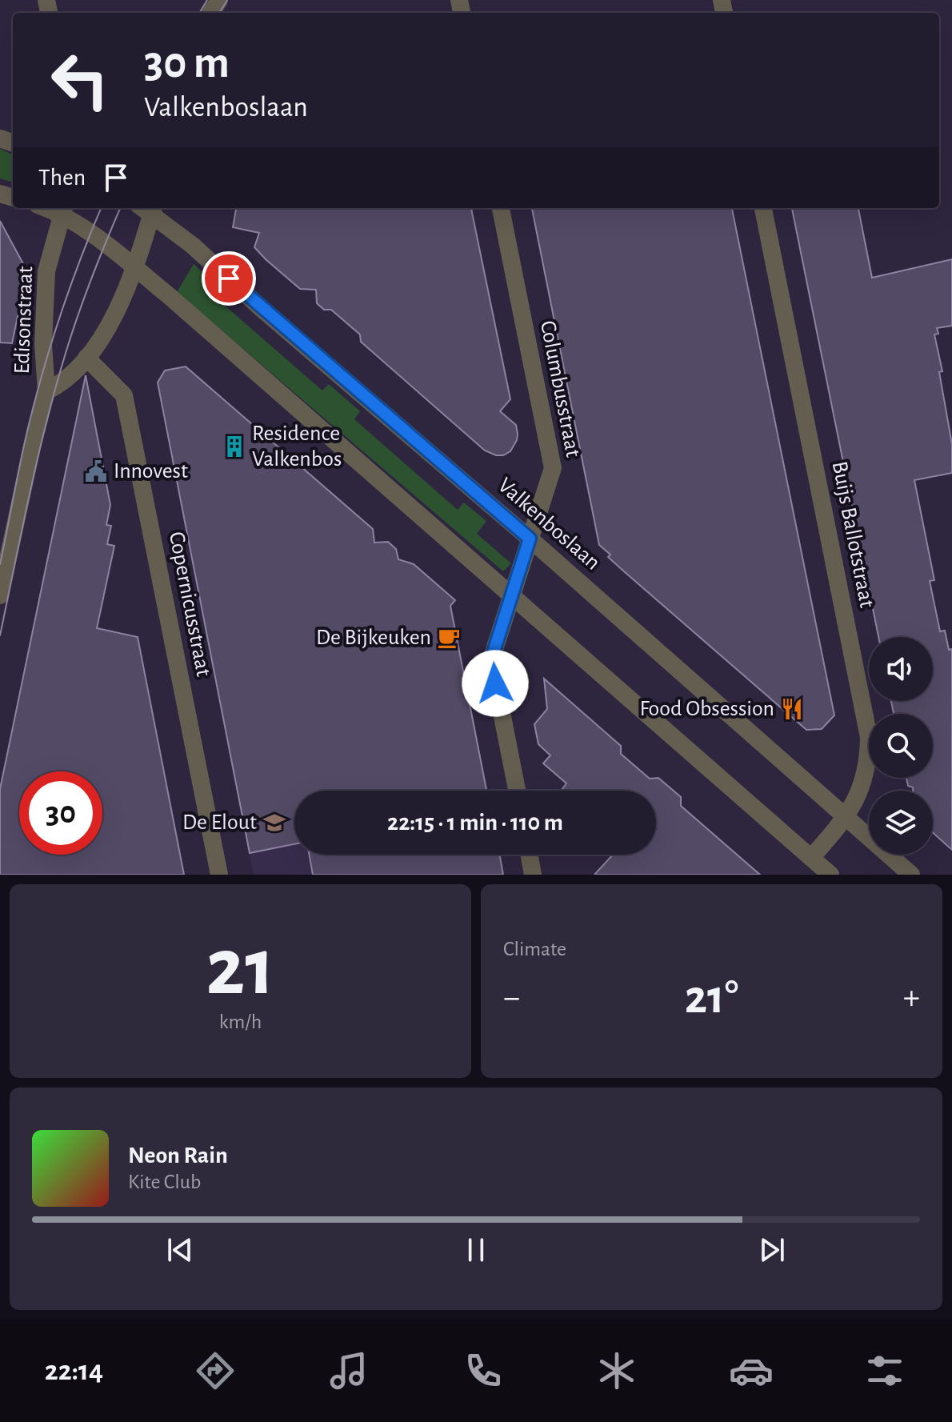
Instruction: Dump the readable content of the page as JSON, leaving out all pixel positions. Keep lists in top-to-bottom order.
{
  "streets": {
    "street": [
      "Edisonstraat",
      "Columbusstraat",
      "Valkenboslaan",
      "Buijs Ballotstraat",
      "Copernicusstraat"
    ]
  },
  "crossings": [
    ["Edisonstraat", "Copernicusstraat"],
    ["Columbusstraat", "Valkenboslaan"],
    ["Valkenboslaan", "Buijs Ballotstraat"]
  ],
  "places": {
    "building": ["Residence Valkenbos"],
    "public building": ["Innovest"],
    "cafe": ["De Bijkeuken"],
    "restaurant": ["Food Obsession"],
    "school or university": ["De Elout"]
  },
  "page": {
    "turn": ["30 m", "Valkenboslaan"],
    "then": "Then",
    "limit": "30",
    "trip": "22:15 · 1 min · 110 m",
    "tile": [
      ["21", "km/h"],
      "Climate"
    ],
    "heat": ["−", "21°", "+"],
    "song": ["Neon Rain", "Kite Club"],
    "tabs": "22:14"
  }
}
